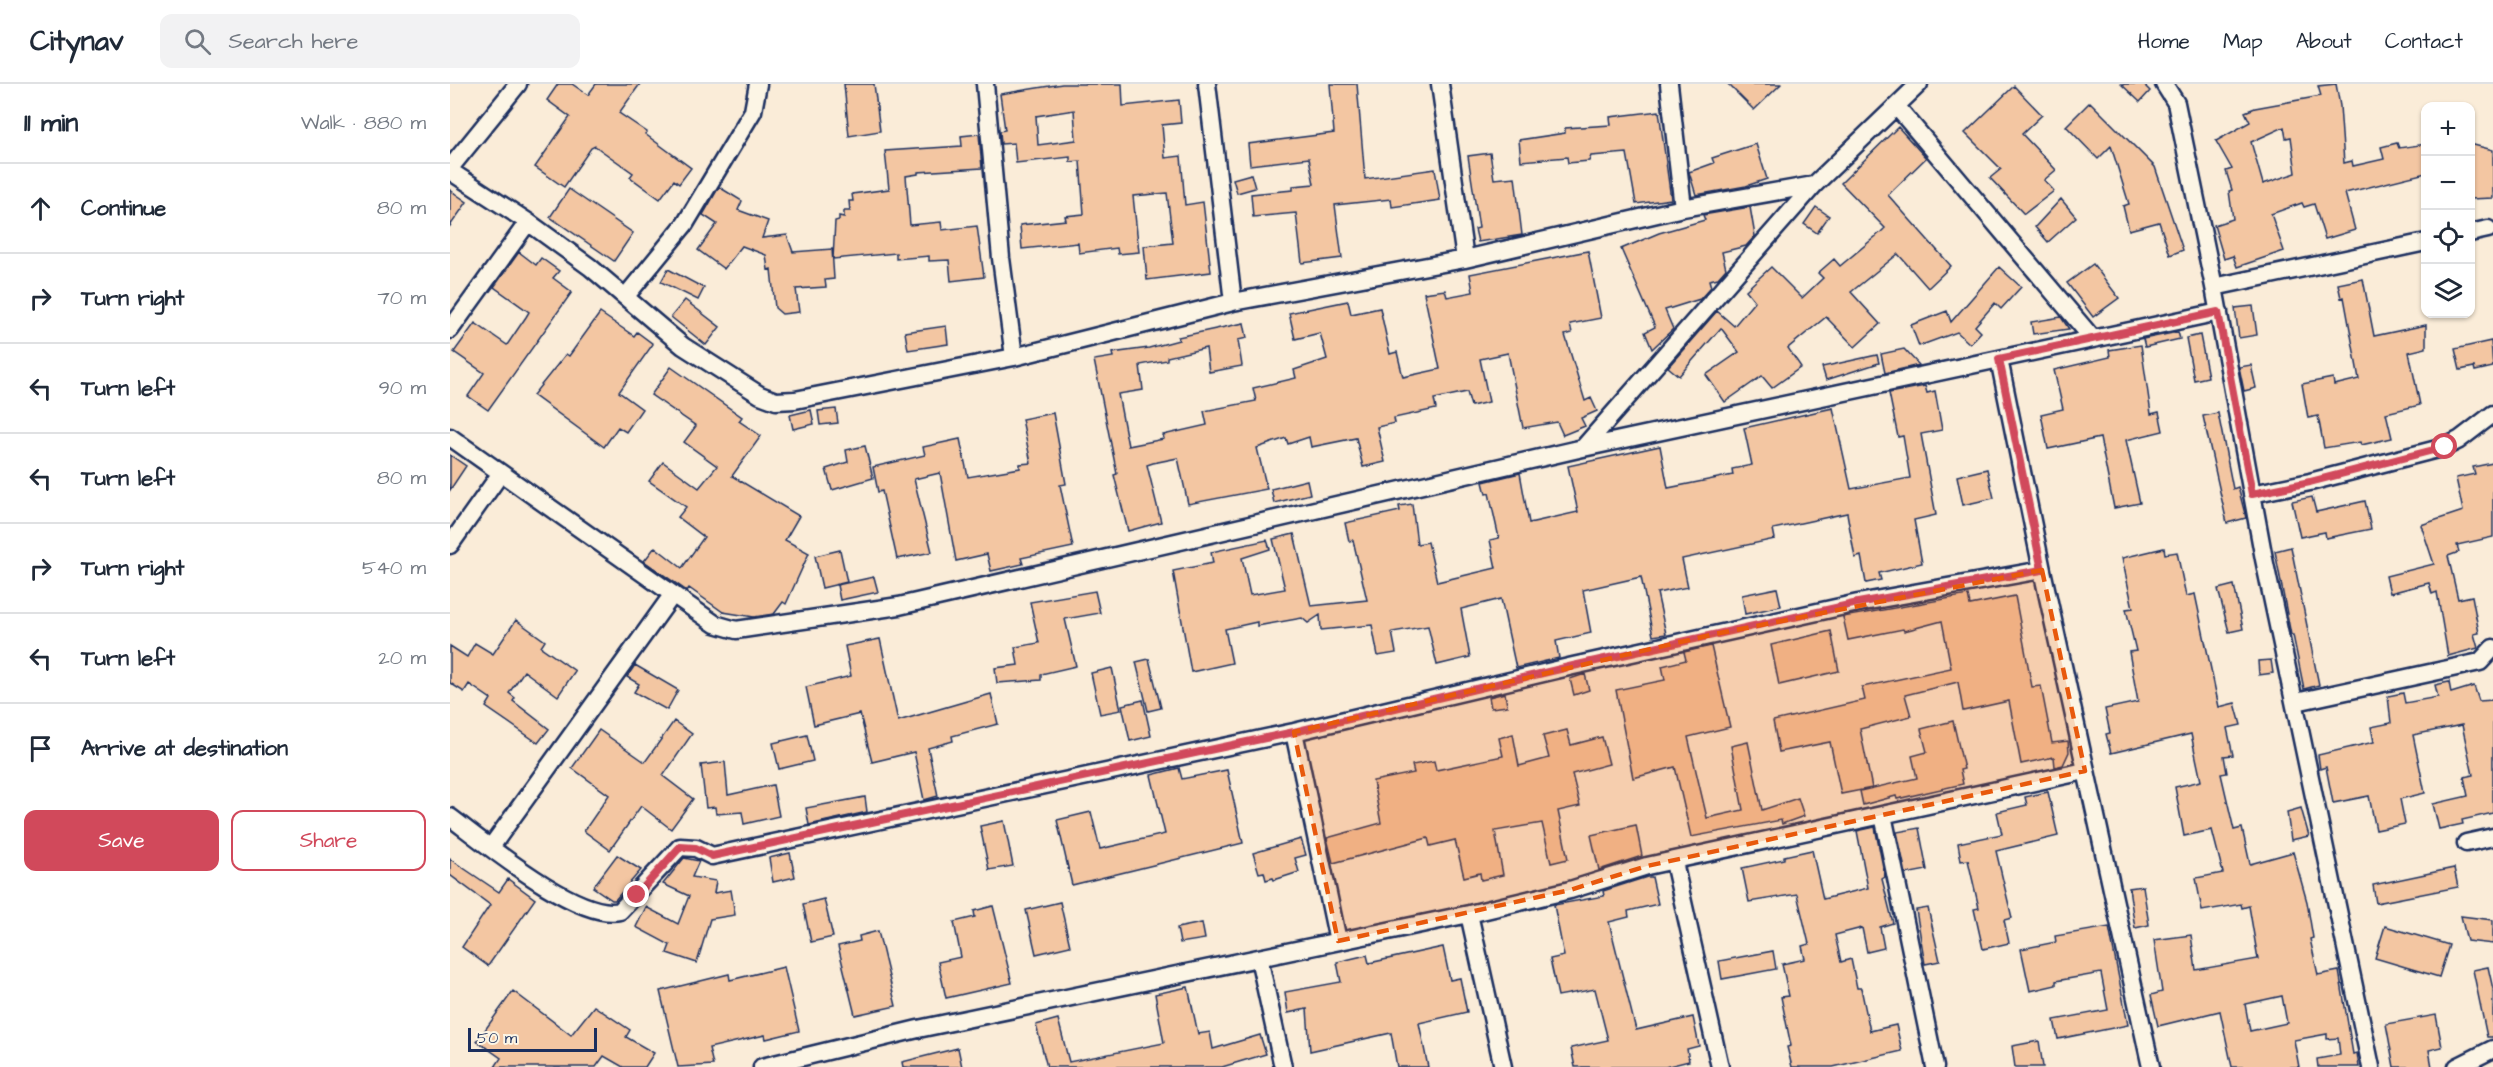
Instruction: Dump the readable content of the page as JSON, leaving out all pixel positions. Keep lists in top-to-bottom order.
{
  "scale_bar": "50 m",
  "page": {
    "header": "Citynav",
    "search": "Search here",
    "nav": [
      "Home",
      "Map",
      "About",
      "Contact"
    ],
    "heading": ["11 min", "Walk · 880 m"],
    "map_buttons": ["+", "−"],
    "list": [
      ["Continue", "80 m"],
      ["Turn right", "70 m"],
      ["Turn left", "90 m"],
      ["Turn left", "80 m"],
      ["Turn right", "540 m"],
      ["Turn left", "20 m"],
      "Arrive at destination"
    ],
    "buttons": ["Save", "Share"],
    "scale": "50 m"
  }
}
